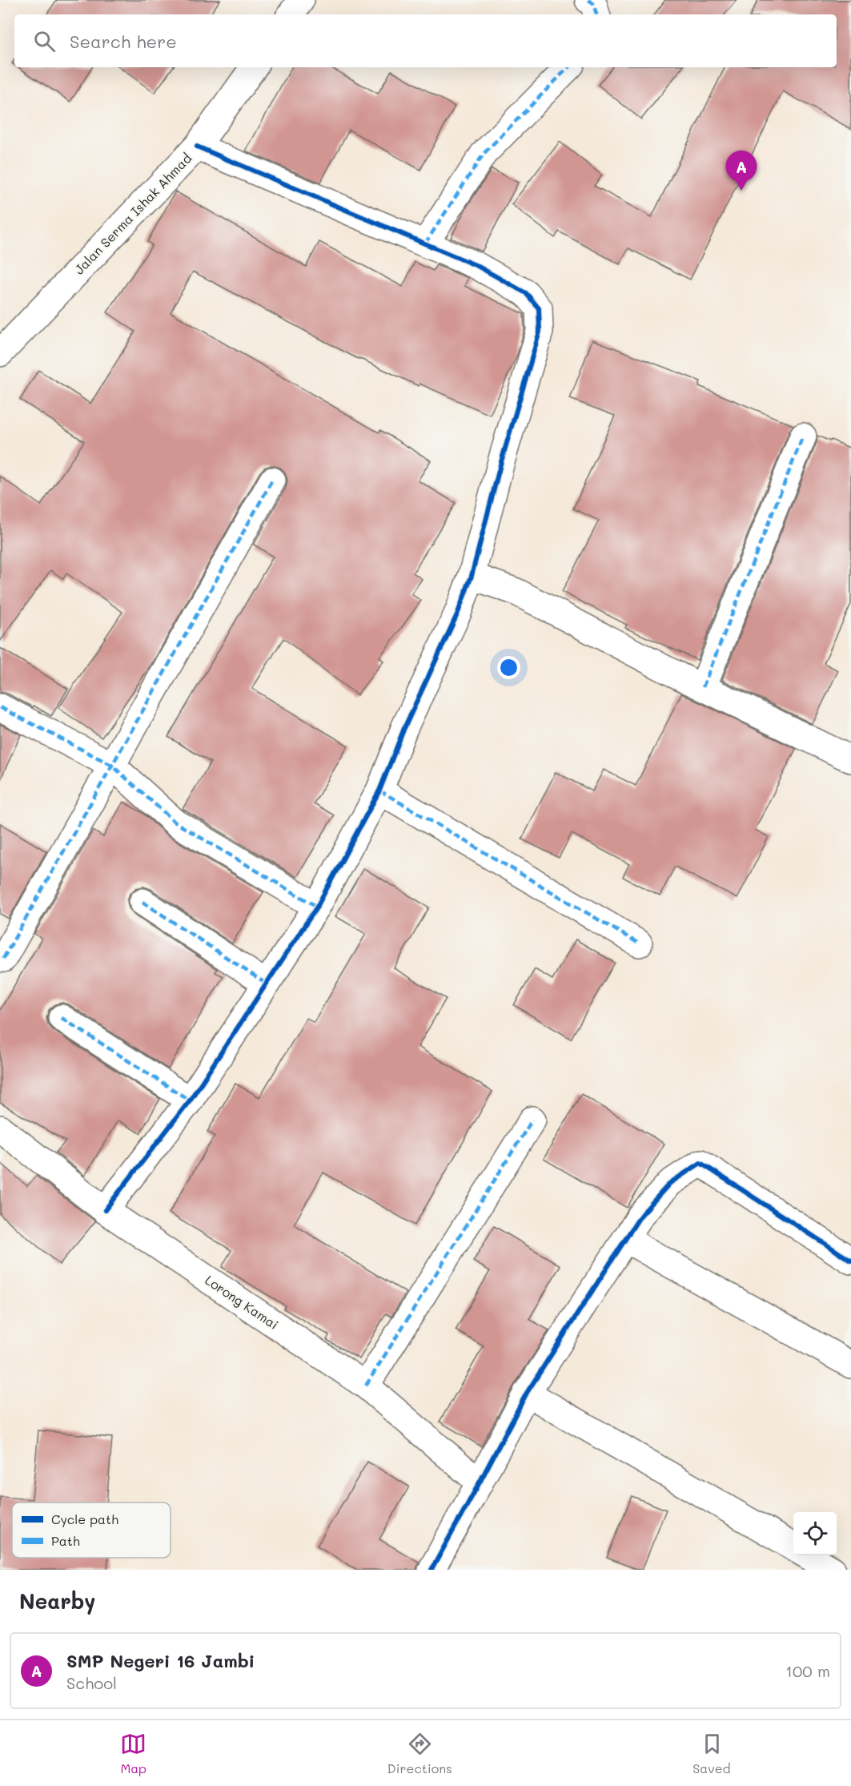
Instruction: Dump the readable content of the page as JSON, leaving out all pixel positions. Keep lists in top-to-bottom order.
{
  "streets": {
    "street": ["Jalan Serma Ishak Ahmad", "Lorong Kamai"]
  },
  "legend": ["Cycle path", "Path"],
  "page": {
    "search": "Search here",
    "pins": "A",
    "heading": "Nearby",
    "list": [
      {
        "mark": "A",
        "name": "SMP Negeri 16 Jambi",
        "note": "School",
        "value": "100 m"
      }
    ],
    "nav": ["Map", "Directions", "Saved"]
  }
}
